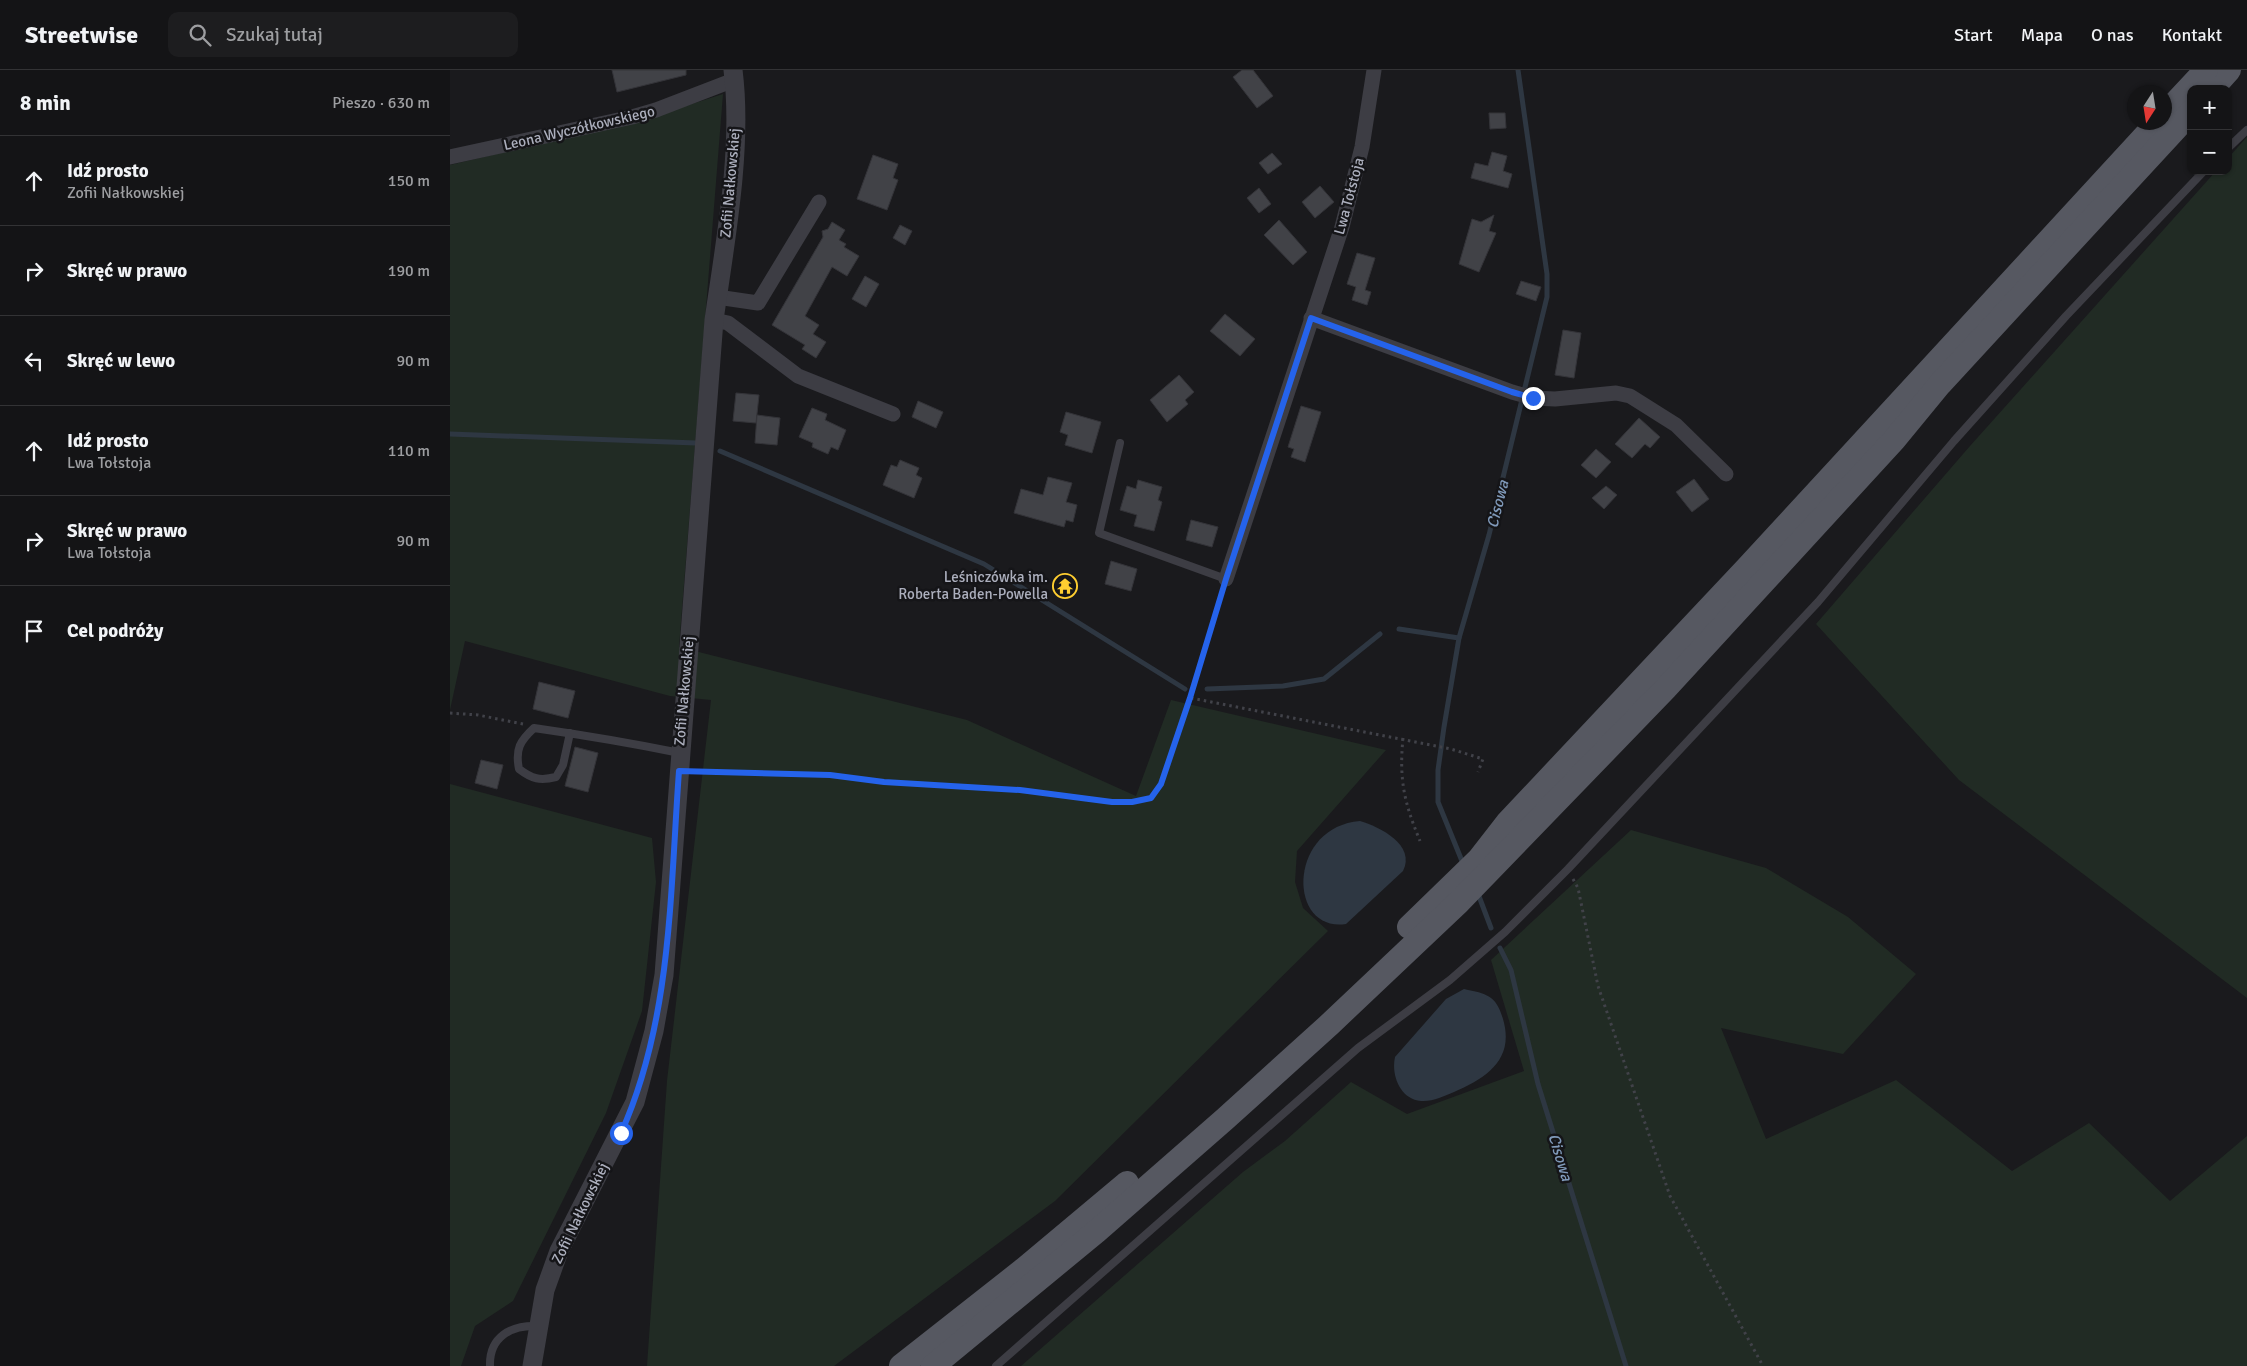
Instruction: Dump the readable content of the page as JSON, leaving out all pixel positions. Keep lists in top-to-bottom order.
{
  "streets": {
    "street": ["Leona Wyczółkowskiego", "Zofii Nałkowskiej", "Lwa Tołstoja"]
  },
  "crossings": [
    ["Leona Wyczółkowskiego", "Zofii Nałkowskiej"]
  ],
  "water": ["Cisowa"],
  "places": {
    "temple": ["Leśniczówka im. Roberta Baden-Powella"]
  },
  "north": "bottom",
  "page": {
    "header": "Streetwise",
    "search": "Szukaj tutaj",
    "nav": [
      "Start",
      "Mapa",
      "O nas",
      "Kontakt"
    ],
    "heading": ["8 min", "Pieszo · 630 m"],
    "map_buttons": ["+", "−"],
    "list": [
      ["Idź prosto", "Zofii Nałkowskiej", "150 m"],
      ["Skręć w prawo", "190 m"],
      ["Skręć w lewo", "90 m"],
      ["Idź prosto", "Lwa Tołstoja", "110 m"],
      ["Skręć w prawo", "Lwa Tołstoja", "90 m"],
      "Cel podróży"
    ]
  }
}
